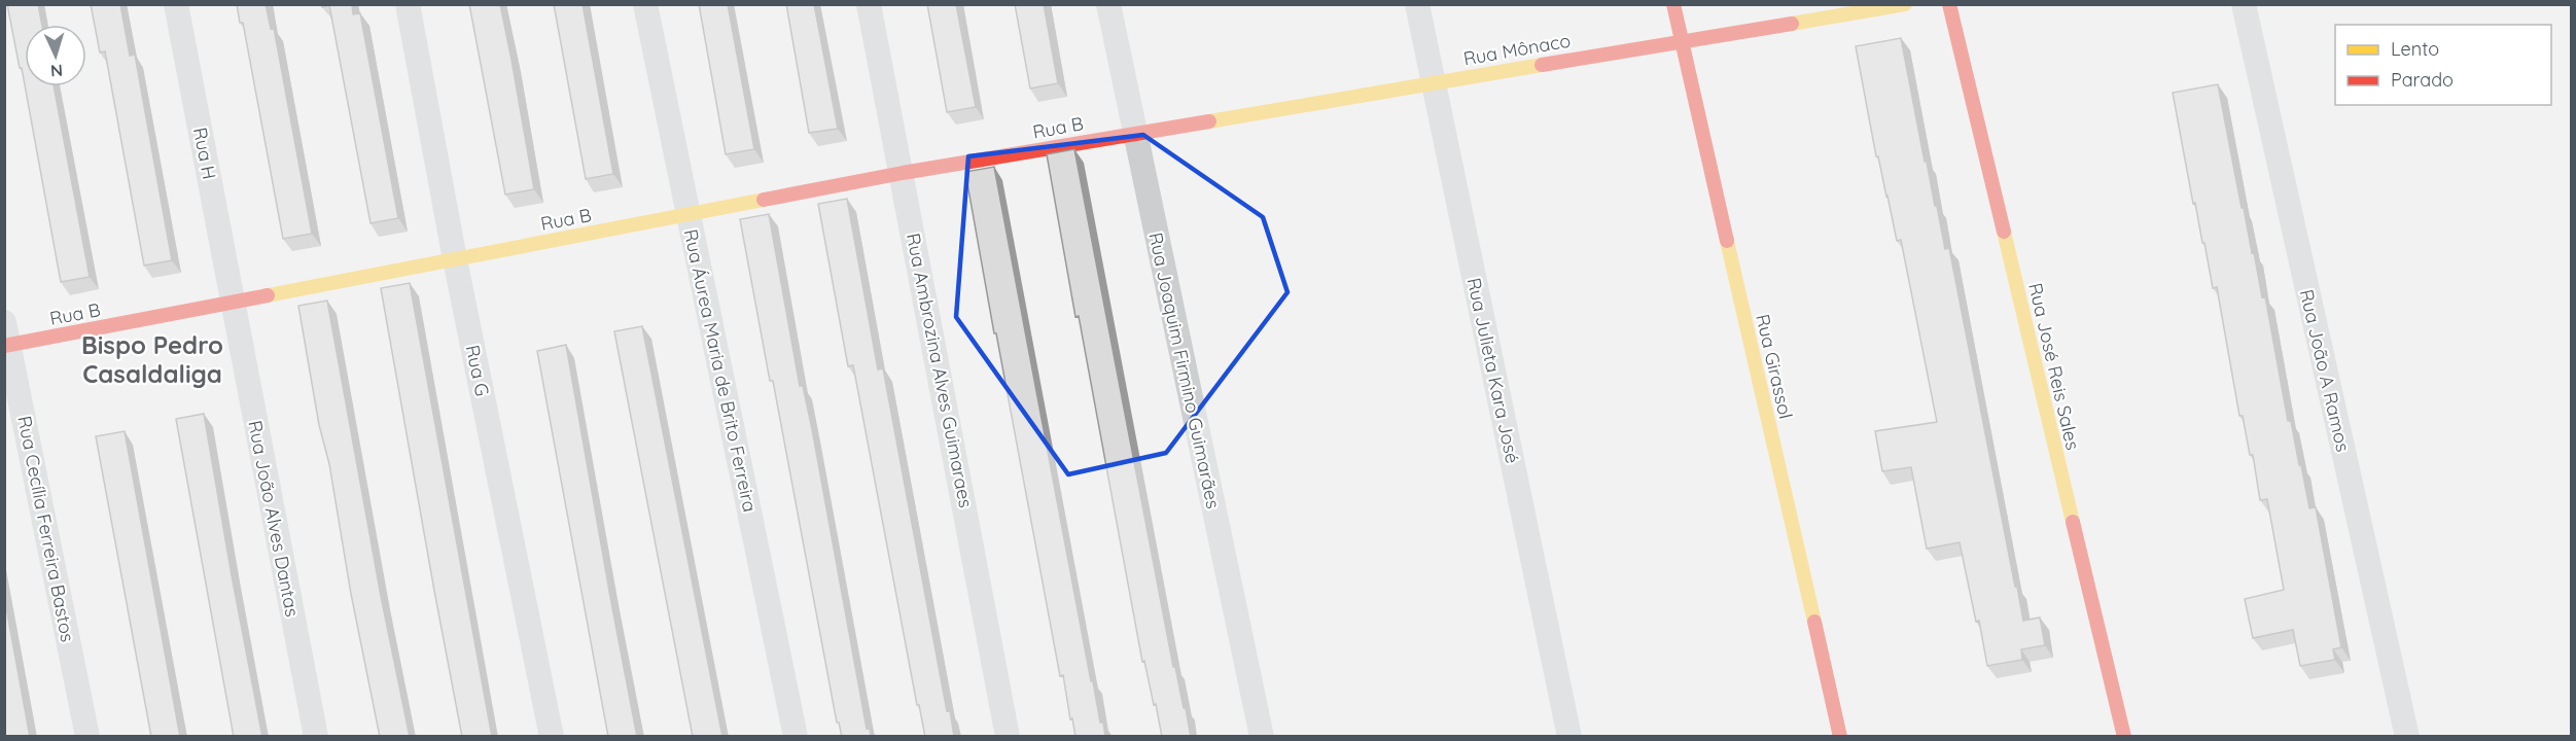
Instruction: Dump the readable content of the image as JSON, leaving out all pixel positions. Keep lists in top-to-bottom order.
{
  "streets": {
    "street": [
      "Rua Mônaco",
      "Rua B",
      "Rua H",
      "Rua Girassol",
      "Rua José Reis Sales",
      "Rua G",
      "Rua Áurea Maria de Brito Ferreira",
      "Rua Ambrozina Alves Guimaraes",
      "Rua Joaquim Firmino Guimarães",
      "Rua Julieta Kara José",
      "Rua João A Ramos",
      "Rua João Alves Dantas",
      "Rua Cecília Ferreira Bastos"
    ]
  },
  "crossings": [
    ["Rua Mônaco", "Rua B"],
    ["Rua Mônaco", "Rua Girassol"],
    ["Rua Mônaco", "Rua Joaquim Firmino Guimarães"],
    ["Rua Mônaco", "Rua Julieta Kara José"],
    ["Rua B", "Rua H"],
    ["Rua B", "Rua G"],
    ["Rua B", "Rua Áurea Maria de Brito Ferreira"],
    ["Rua B", "Rua Ambrozina Alves Guimaraes"],
    ["Rua B", "Rua Joaquim Firmino Guimarães"],
    ["Rua B", "Rua João Alves Dantas"],
    ["Rua B", "Rua Cecília Ferreira Bastos"],
    ["Rua H", "Rua João Alves Dantas"]
  ],
  "districts": ["Bispo Pedro Casaldaliga"],
  "legend": ["Lento", "Parado"],
  "north": "bottom"
}
